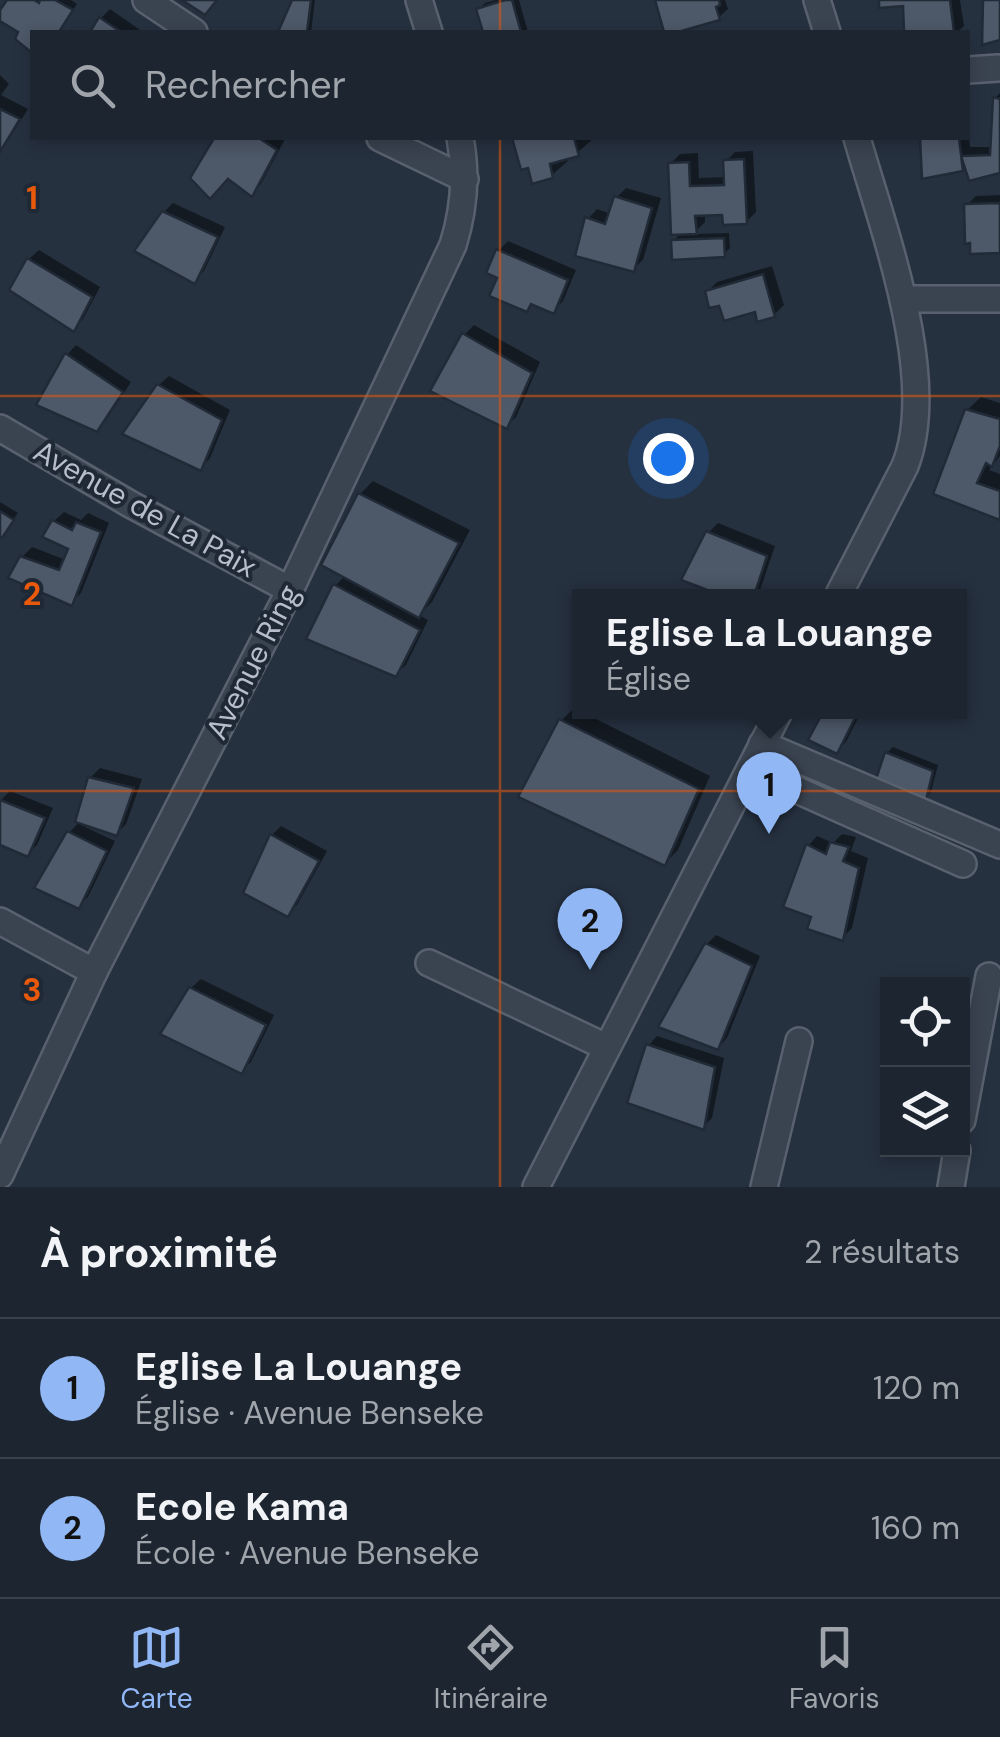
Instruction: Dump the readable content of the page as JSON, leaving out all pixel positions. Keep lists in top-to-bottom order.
{
  "streets": {
    "street": ["Avenue de La Paix", "Avenue Ring"]
  },
  "crossings": [
    ["Avenue de La Paix", "Avenue Ring"]
  ],
  "page": {
    "search": "Rechercher",
    "popup": ["Eglise La Louange", "Église"],
    "pins": ["1", "2"],
    "heading": ["À proximité", "2 résultats"],
    "list": [
      {
        "mark": "1",
        "name": "Eglise La Louange",
        "note": "Église · Avenue Benseke",
        "value": "120 m"
      },
      {
        "mark": "2",
        "name": "Ecole Kama",
        "note": "École · Avenue Benseke",
        "value": "160 m"
      }
    ],
    "nav": ["Carte", "Itinéraire", "Favoris"]
  },
  "grid": {
    "rows": ["1", "2", "3"]
  }
}
